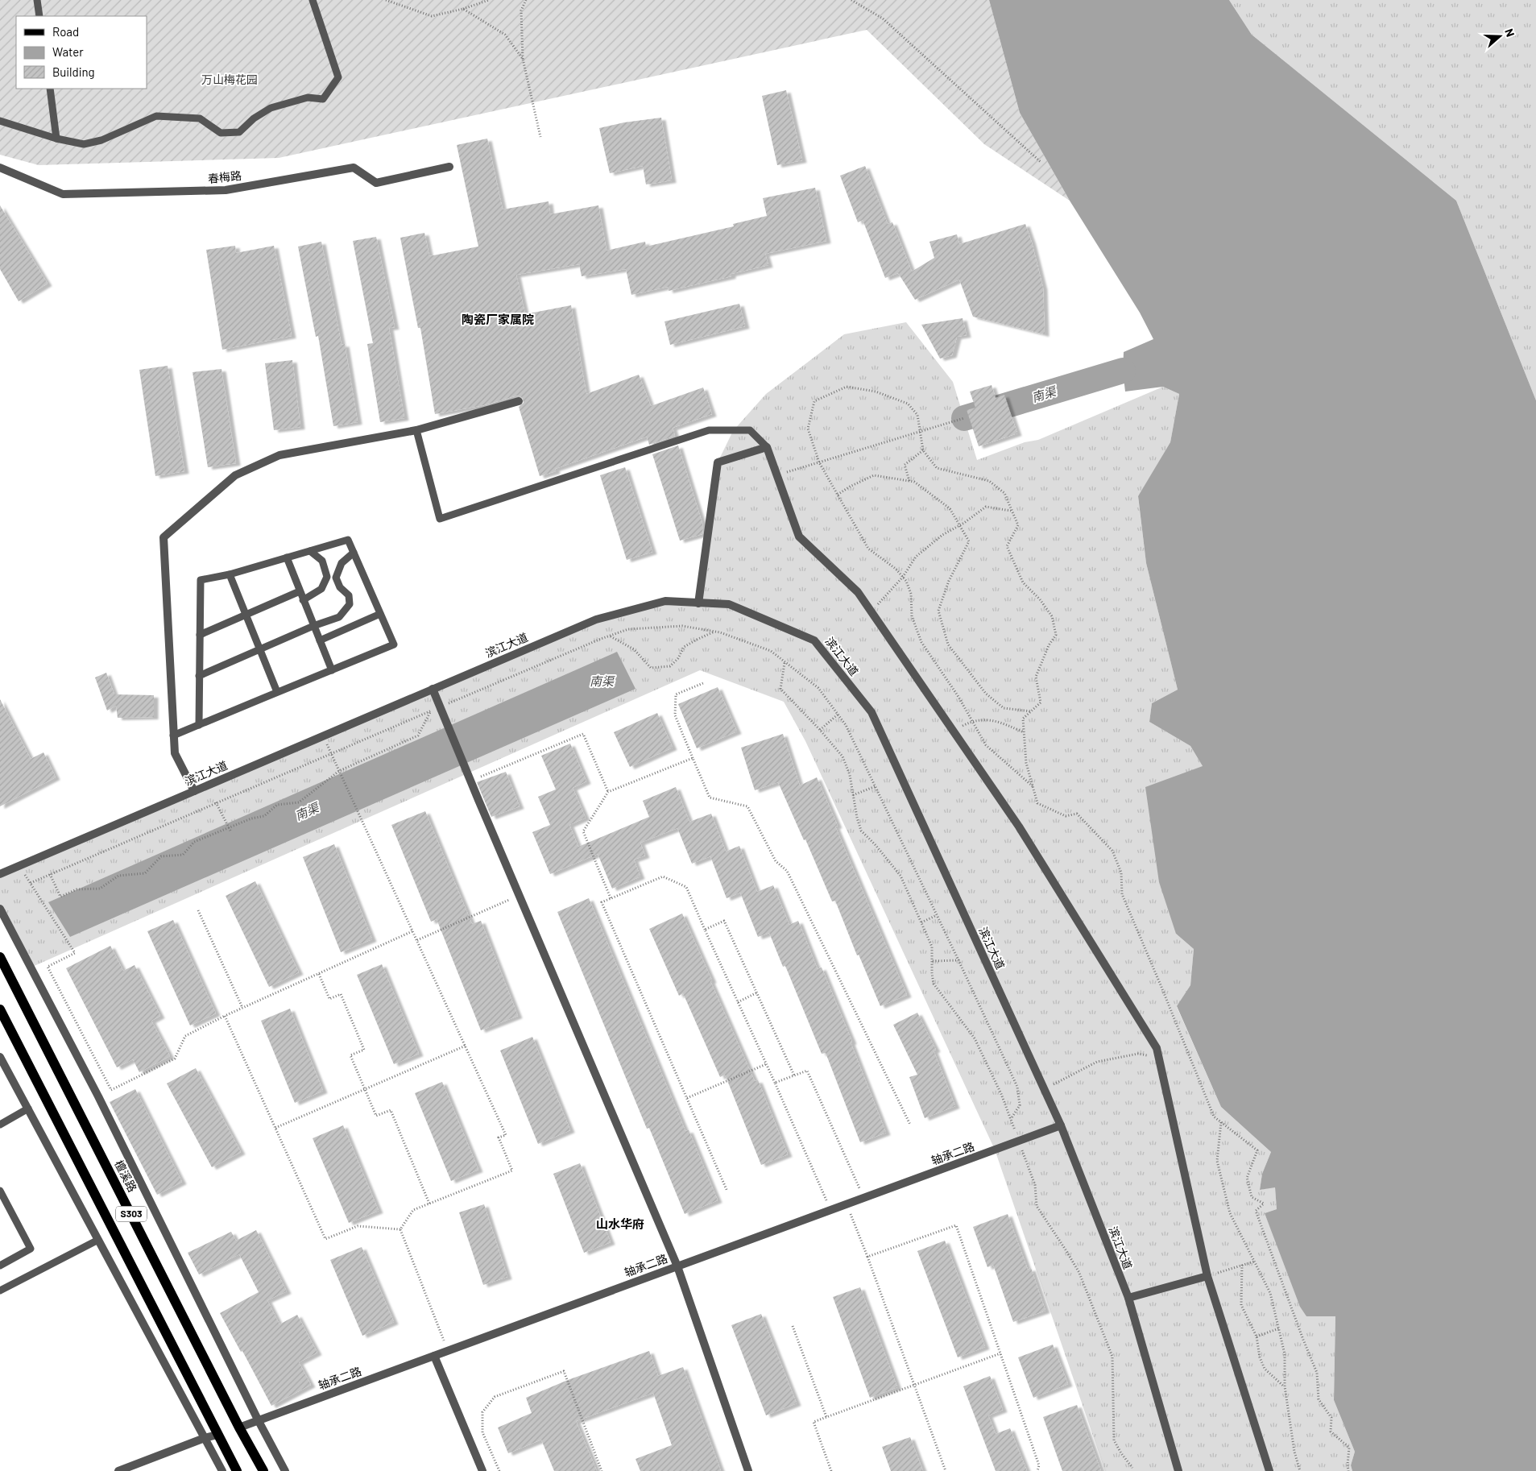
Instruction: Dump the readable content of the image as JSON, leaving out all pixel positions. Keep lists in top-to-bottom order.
{
  "streets": {
    "main road": ["檀溪路", "S303"],
    "street": ["春梅路", "滨江大道", "轴承二路"]
  },
  "crossings": [
    ["滨江大道", "轴承二路"],
    ["轴承二路", "檀溪路"]
  ],
  "districts": ["陶瓷厂家属院", "山水华府"],
  "water": ["南渠"],
  "parks": ["万山梅花园"],
  "legend": ["Road", "Water", "Building"],
  "north": "right"
}
